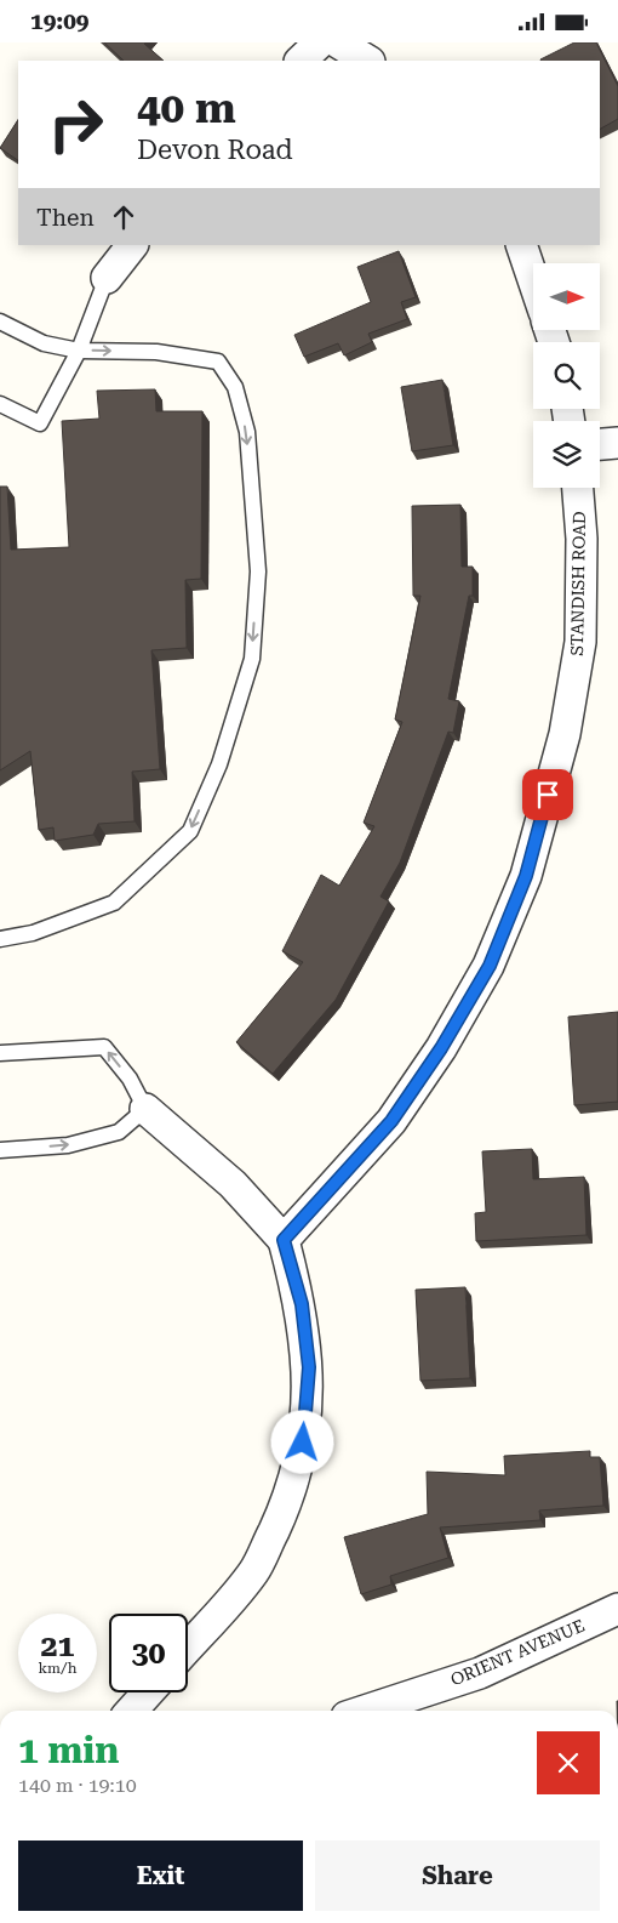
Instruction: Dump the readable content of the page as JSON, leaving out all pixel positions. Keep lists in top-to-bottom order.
{
  "streets": {
    "street": ["STANDISH ROAD", "ORIENT AVENUE"]
  },
  "north": "right",
  "page": {
    "status": "19:09",
    "turn": ["40 m", "Devon Road"],
    "then": "Then",
    "speed": "21 km/h",
    "limit": "30",
    "heading": ["1 min", "140 m · 19:10"],
    "buttons": ["Exit", "Share"]
  }
}
